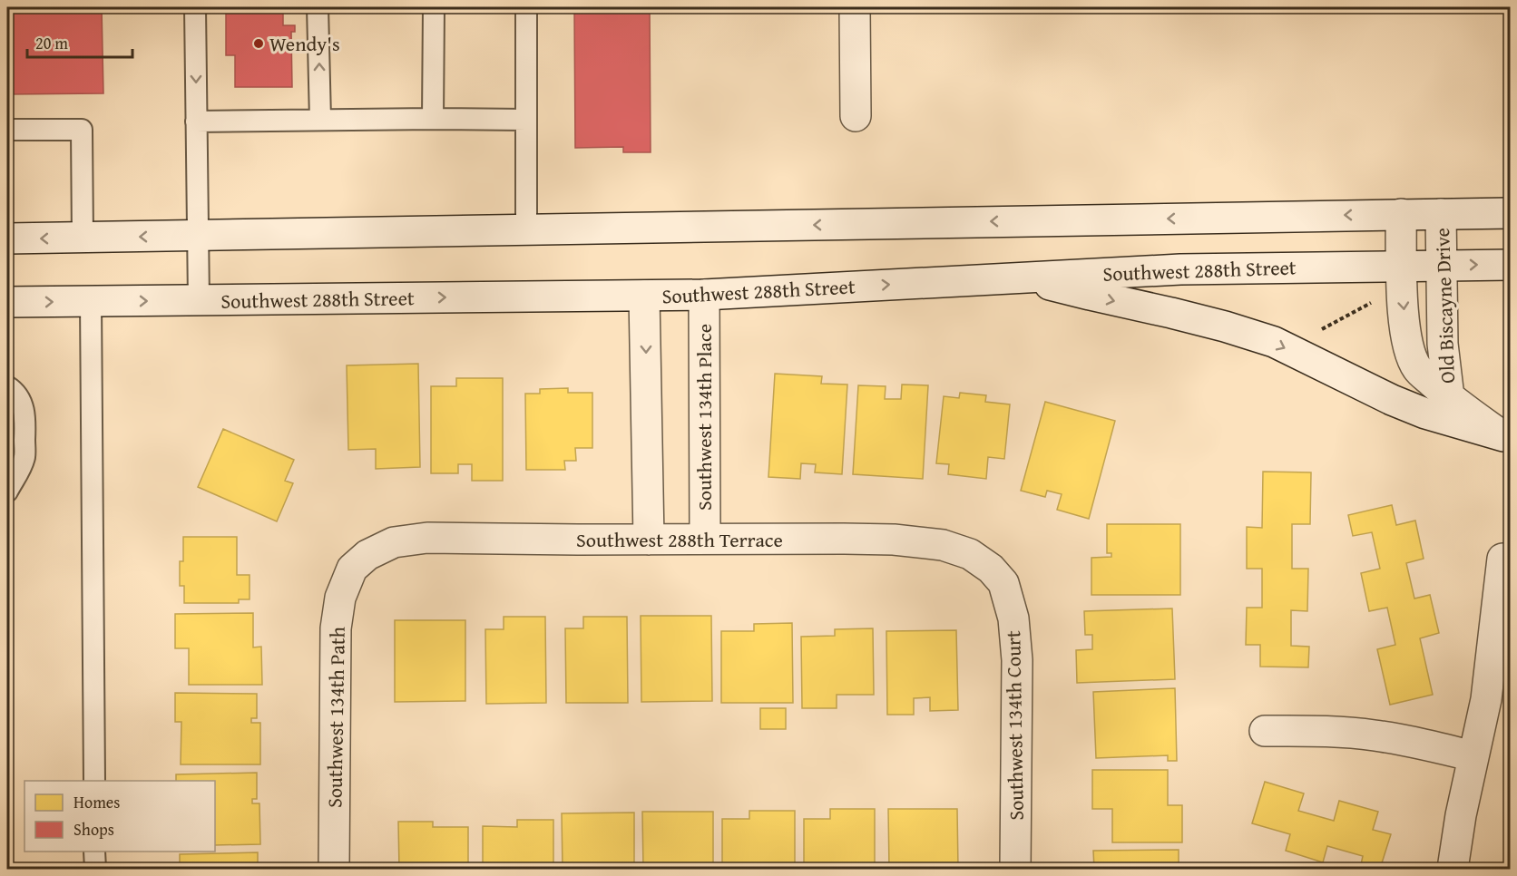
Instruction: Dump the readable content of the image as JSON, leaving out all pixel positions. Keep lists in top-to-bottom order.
{
  "streets": {
    "main road": [
      "Southwest 288th Street",
      "Old Biscayne Drive",
      "Southwest 134th Place",
      "Southwest 288th Terrace",
      "Southwest 134th Path",
      "Southwest 134th Court"
    ]
  },
  "crossings": [
    ["Southwest 288th Street", "Old Biscayne Drive"],
    ["Southwest 288th Street", "Southwest 134th Place"],
    ["Southwest 134th Place", "Southwest 288th Terrace"],
    ["Southwest 288th Terrace", "Southwest 134th Path"],
    ["Southwest 288th Terrace", "Southwest 134th Court"]
  ],
  "places": ["Wendy's"],
  "legend": ["Homes", "Shops"],
  "scale_bar": "20 m"
}
